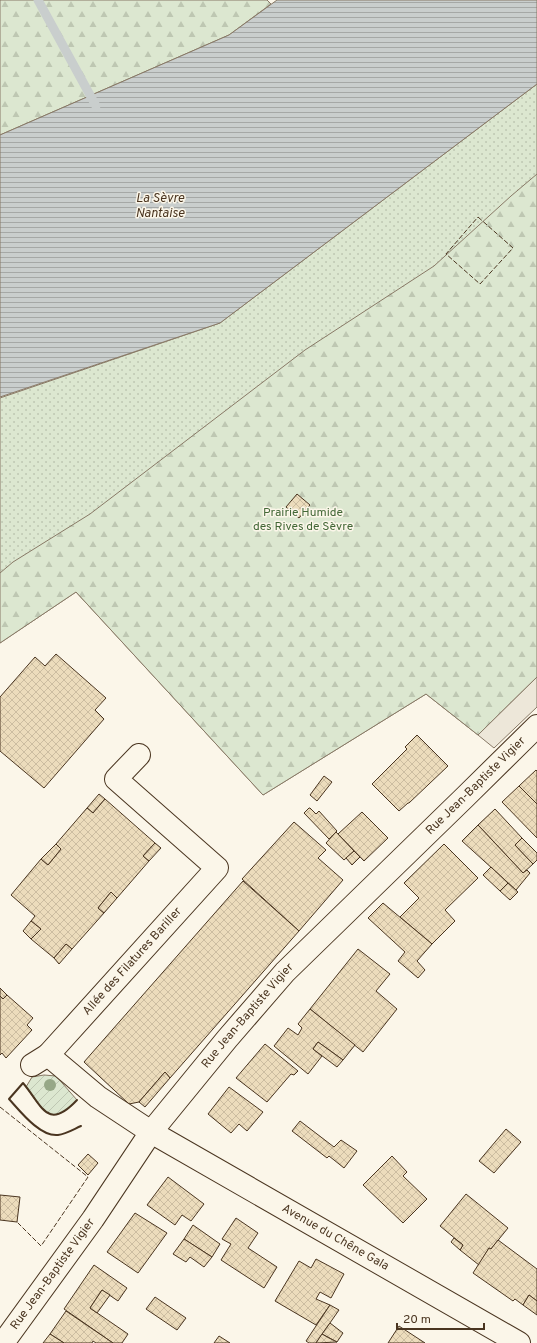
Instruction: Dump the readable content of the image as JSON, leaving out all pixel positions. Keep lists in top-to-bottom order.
{
  "streets": {
    "street": ["Rue Jean-Baptiste Vigier", "Allée des Filatures Bariller", "Avenue du Chêne Gala"]
  },
  "crossings": [
    ["Rue Jean-Baptiste Vigier", "Allée des Filatures Bariller"],
    ["Rue Jean-Baptiste Vigier", "Avenue du Chêne Gala"],
    ["Allée des Filatures Bariller", "Avenue du Chêne Gala"]
  ],
  "water": ["La Sèvre Nantaise"],
  "parks": ["Prairie Humide des Rives de Sèvre"],
  "scale_bar": "20 m"
}
